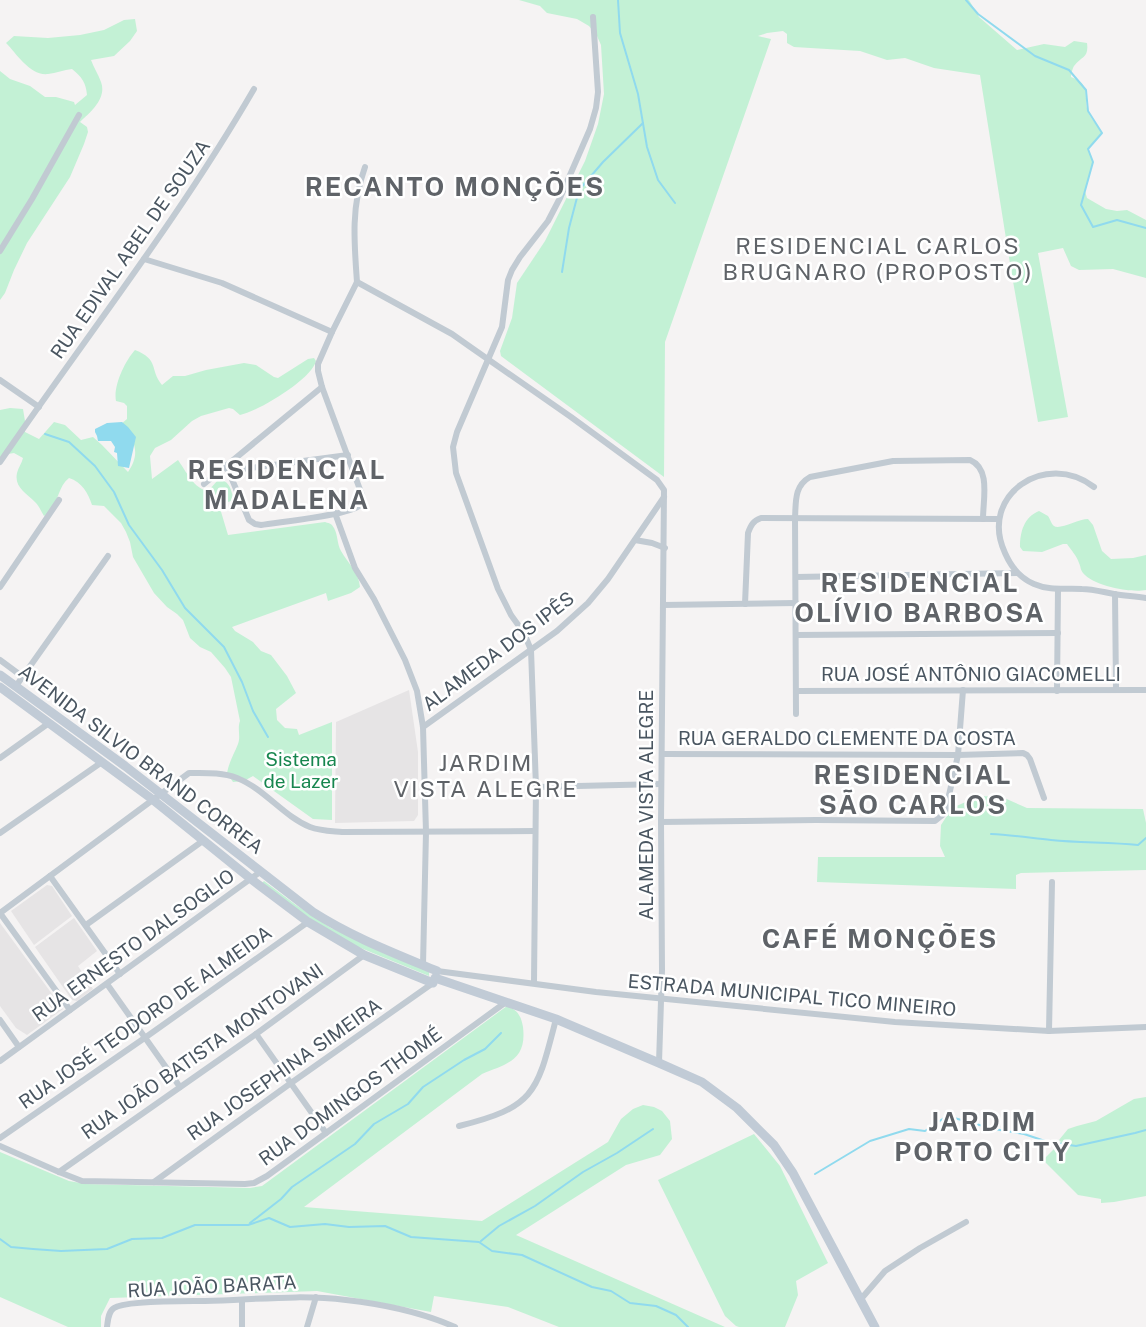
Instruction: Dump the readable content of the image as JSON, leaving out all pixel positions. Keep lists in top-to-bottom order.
{
  "streets": {
    "main road": ["AVENIDA SILVIO BRAND CORREA"],
    "street": [
      "RUA EDIVAL ABEL DE SOUZA",
      "ALAMEDA DOS IPÊS",
      "RUA JOSÉ ANTÔNIO GIACOMELLI",
      "RUA GERALDO CLEMENTE DA COSTA",
      "ALAMEDA VISTA ALEGRE",
      "RUA ERNESTO DALSOGLIO",
      "ESTRADA MUNICIPAL TICO MINEIRO",
      "RUA JOSÉ TEODORO DE ALMEIDA",
      "RUA JOÃO BATISTA MONTOVANI",
      "RUA JOSEPHINA SIMEIRA",
      "RUA DOMINGOS THOMÉ",
      "RUA JOÃO BARATA"
    ]
  },
  "crossings": [
    ["ALAMEDA DOS IPÊS", "ALAMEDA VISTA ALEGRE"],
    ["RUA GERALDO CLEMENTE DA COSTA", "ALAMEDA VISTA ALEGRE"],
    ["AVENIDA SILVIO BRAND CORREA", "RUA ERNESTO DALSOGLIO"],
    ["AVENIDA SILVIO BRAND CORREA", "ESTRADA MUNICIPAL TICO MINEIRO"],
    ["AVENIDA SILVIO BRAND CORREA", "RUA JOSÉ TEODORO DE ALMEIDA"],
    ["AVENIDA SILVIO BRAND CORREA", "RUA JOÃO BATISTA MONTOVANI"],
    ["AVENIDA SILVIO BRAND CORREA", "RUA JOSEPHINA SIMEIRA"],
    ["ALAMEDA VISTA ALEGRE", "ESTRADA MUNICIPAL TICO MINEIRO"],
    ["ESTRADA MUNICIPAL TICO MINEIRO", "RUA JOSEPHINA SIMEIRA"],
    ["RUA JOÃO BATISTA MONTOVANI", "RUA DOMINGOS THOMÉ"],
    ["RUA JOSEPHINA SIMEIRA", "RUA DOMINGOS THOMÉ"]
  ],
  "districts": [
    "RECANTO MONÇÕES",
    "RESIDENCIAL CARLOS BRUGNARO (PROPOSTO)",
    "RESIDENCIAL MADALENA",
    "RESIDENCIAL OLÍVIO BARBOSA",
    "JARDIM VISTA ALEGRE",
    "RESIDENCIAL SÃO CARLOS",
    "CAFÉ MONÇÕES",
    "JARDIM PORTO CITY"
  ],
  "parks": ["Sistema de Lazer"]
}
